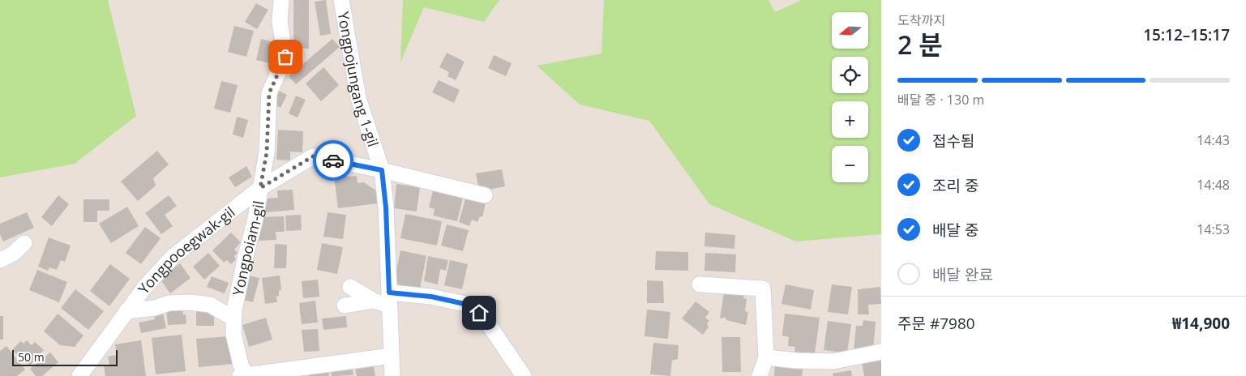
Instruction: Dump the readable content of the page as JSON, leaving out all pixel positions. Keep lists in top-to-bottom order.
{
  "streets": {
    "street": ["Yongpojungang 1-gil", "Yongpoiam-gil", "Yongpooegwak-gil"]
  },
  "crossings": [
    ["Yongpojungang 1-gil", "Yongpooegwak-gil"],
    ["Yongpoiam-gil", "Yongpooegwak-gil"]
  ],
  "scale_bar": "50 m",
  "north": "left",
  "page": {
    "heading": ["2 분", "도착까지", "15:12–15:17"],
    "panel": ["주문 #7980", "₩14,900"],
    "map_buttons": ["+", "−"],
    "bar": "배달 중 · 130 m",
    "list": [
      ["접수됨", "14:43"],
      ["조리 중", "14:48"],
      ["배달 중", "14:53"],
      "배달 완료"
    ],
    "scale": "50 m"
  }
}
